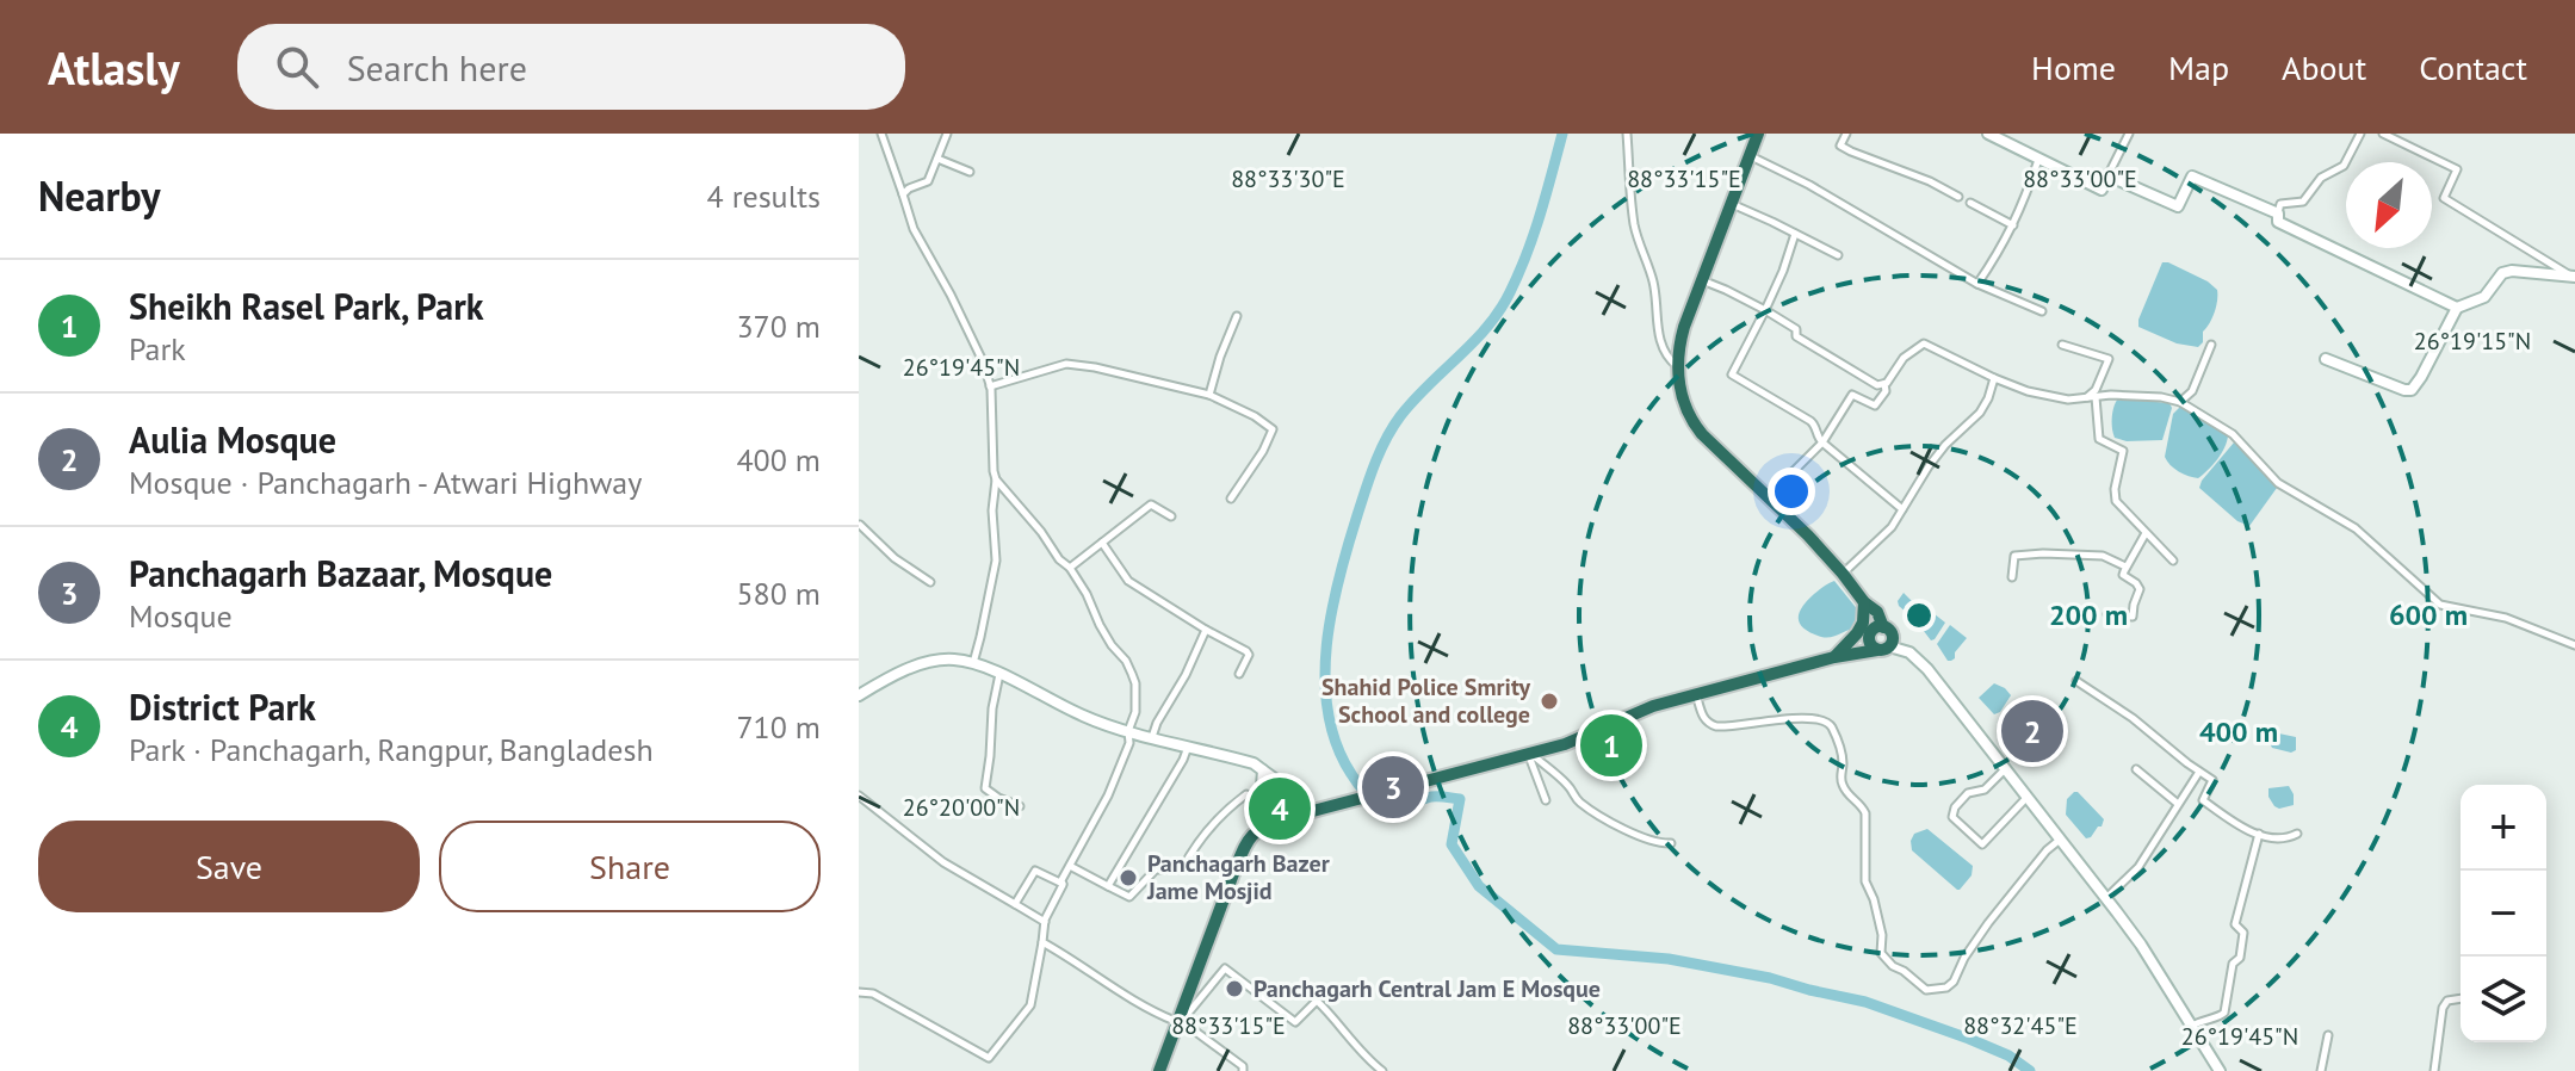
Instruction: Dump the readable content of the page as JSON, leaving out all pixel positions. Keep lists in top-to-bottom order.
{
  "places": ["Shahid Police Smrity School and college", "Panchagarh Bazer Jame Mosjid", "Panchagarh Central Jam E Mosque"],
  "north": "bottom left",
  "page": {
    "header": "Atlasly",
    "search": "Search here",
    "nav": [
      "Home",
      "Map",
      "About",
      "Contact"
    ],
    "heading": ["Nearby", "4 results"],
    "list": [
      {
        "mark": "1",
        "name": "Sheikh Rasel Park, Park",
        "note": "Park",
        "value": "370 m"
      },
      {
        "mark": "2",
        "name": "Aulia Mosque",
        "note": "Mosque · Panchagarh - Atwari Highway",
        "value": "400 m"
      },
      {
        "mark": "3",
        "name": "Panchagarh Bazaar, Mosque",
        "note": "Mosque",
        "value": "580 m"
      },
      {
        "mark": "4",
        "name": "District Park",
        "note": "Park · Panchagarh, Rangpur, Bangladesh",
        "value": "710 m"
      }
    ],
    "pins": [
      "2",
      "1",
      "3",
      "4"
    ],
    "map_buttons": ["+", "−"],
    "buttons": ["Save", "Share"]
  },
  "coordinates": [
    "88°33'30\"E",
    "88°33'15\"E",
    "88°33'00\"E",
    "26°19'15\"N",
    "26°19'45\"N",
    "26°20'00\"N",
    "88°32'45\"E"
  ],
  "rings": ["200 m", "600 m", "400 m"]
}
